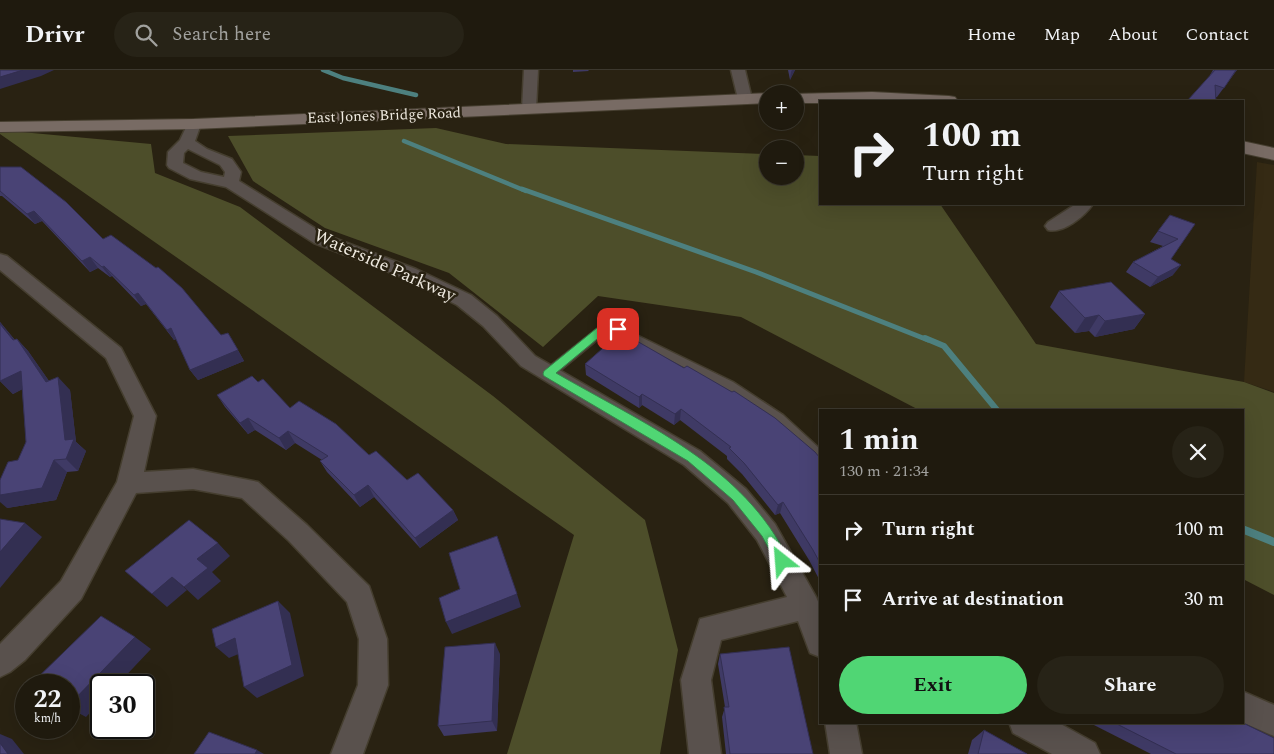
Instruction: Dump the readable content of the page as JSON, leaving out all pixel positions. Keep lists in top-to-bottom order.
{
  "streets": {
    "street": ["East Jones Bridge Road", "Waterside Parkway"]
  },
  "page": {
    "header": "Drivr",
    "search": "Search here",
    "nav": [
      "Home",
      "Map",
      "About",
      "Contact"
    ],
    "map_buttons": ["+", "−"],
    "turn": ["100 m", "Turn right"],
    "heading": ["1 min", "130 m · 21:34"],
    "list": [
      {
        "name": "Turn right",
        "value": "100 m"
      },
      {
        "name": "Arrive at destination",
        "value": "30 m"
      }
    ],
    "buttons": ["Exit", "Share"],
    "speed": "22 km/h",
    "limit": "30"
  }
}
